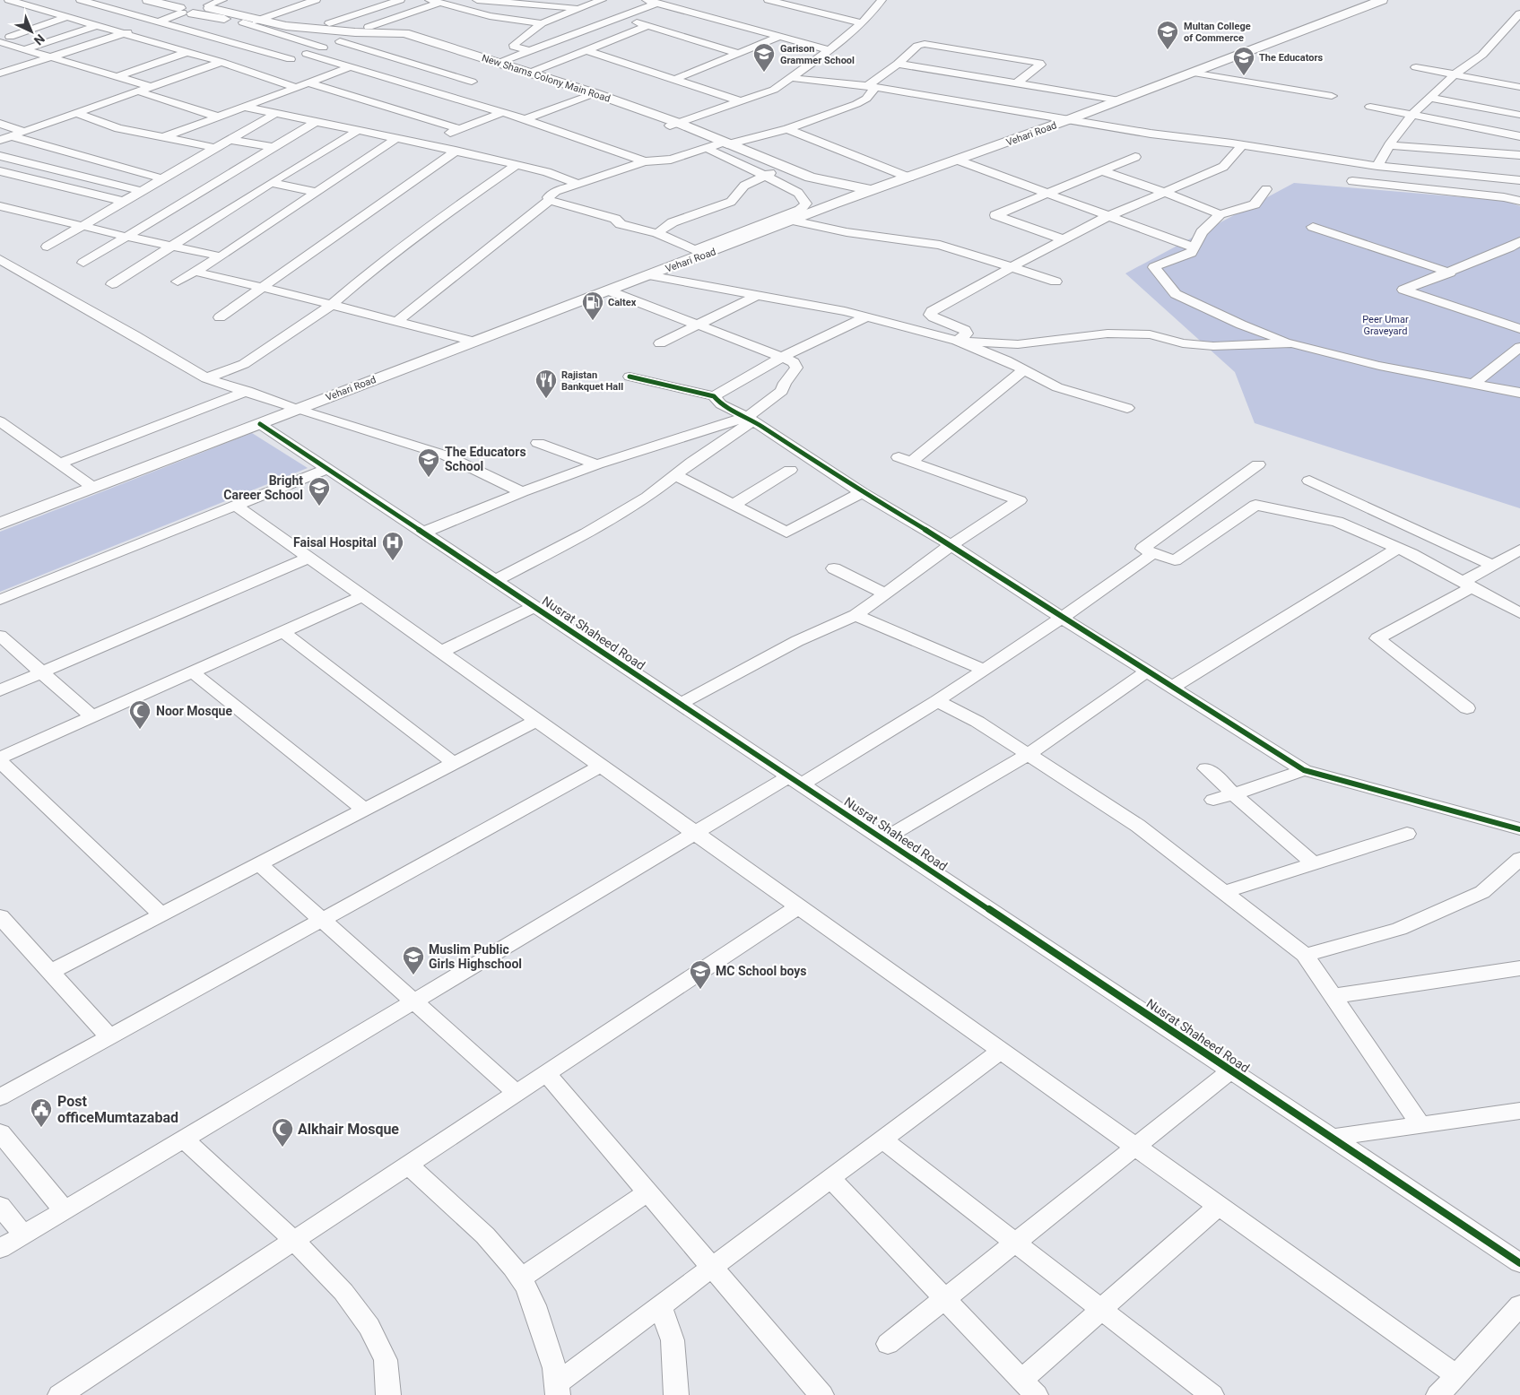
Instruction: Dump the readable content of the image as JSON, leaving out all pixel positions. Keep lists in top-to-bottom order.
{
  "streets": {
    "main road": ["New Shams Colony Main Road", "Vehari Road"],
    "street": ["Nusrat Shaheed Road"]
  },
  "crossings": [
    ["New Shams Colony Main Road", "Vehari Road"],
    ["Vehari Road", "Nusrat Shaheed Road"]
  ],
  "parks": ["Peer Umar Graveyard"],
  "places": {
    "school or university": [
      "Multan College of Commerce",
      "Garison Grammer School",
      "The Educators",
      "The Educators School",
      "Bright Career School",
      "Muslim Public Girls Highschool",
      "MC School boys"
    ],
    "fuel station": ["Caltex"],
    "restaurant": ["Rajistan Bankquet Hall"],
    "hospital": ["Faisal Hospital"],
    "mosque": ["Noor Mosque", "Alkhair Mosque"],
    "public building": ["Post officeMumtazabad"]
  },
  "north": "bottom right"
}
